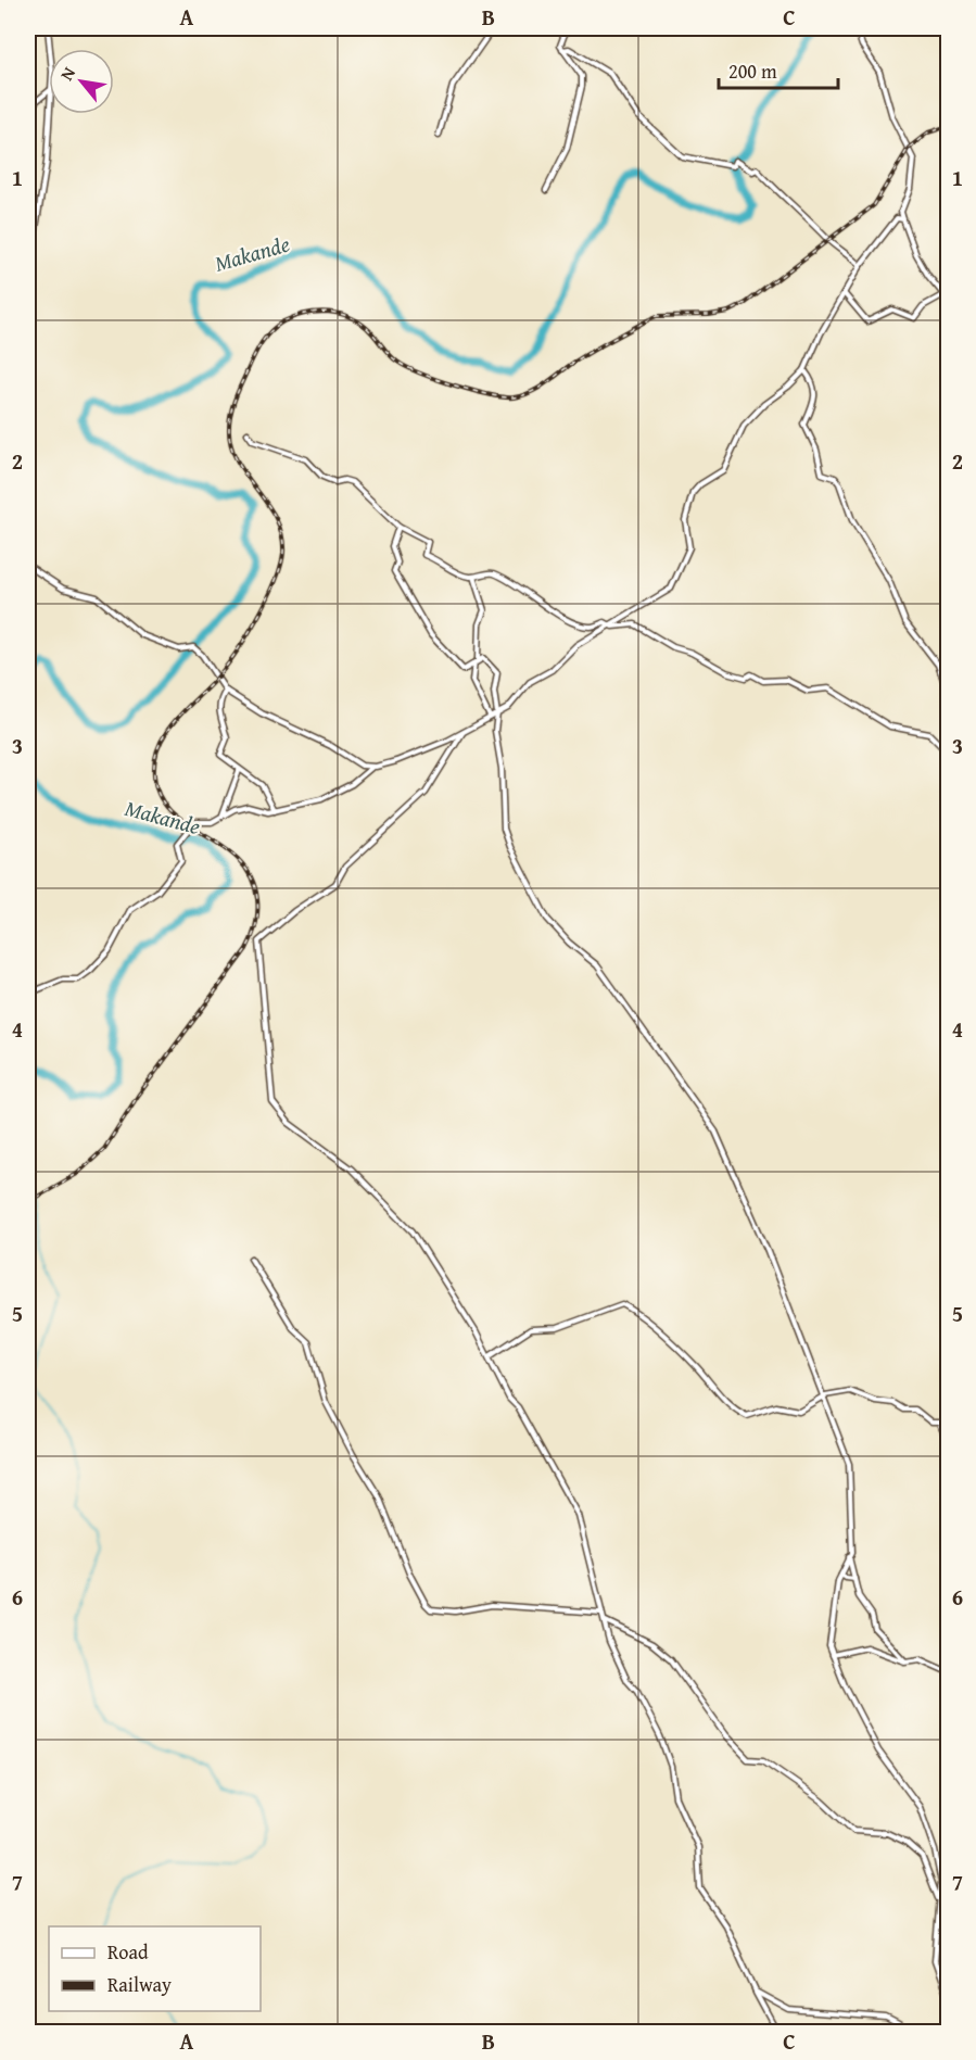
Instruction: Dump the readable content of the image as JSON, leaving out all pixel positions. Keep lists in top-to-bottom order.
{
  "water": ["Makande"],
  "legend": ["Road", "Railway"],
  "scale_bar": "200 m",
  "north": "top left",
  "grid": {
    "columns": ["A", "B", "C"],
    "rows": [
      "1",
      "2",
      "3",
      "4",
      "5",
      "6",
      "7"
    ]
  }
}
